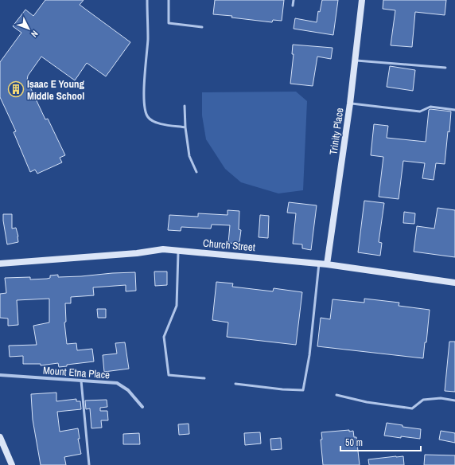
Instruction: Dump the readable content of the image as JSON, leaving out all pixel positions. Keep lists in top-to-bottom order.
{
  "streets": {
    "street": ["Trinity Place", "Church Street", "Mount Etna Place"]
  },
  "crossings": [
    ["Trinity Place", "Church Street"]
  ],
  "places": {
    "building": ["Isaac E Young Middle School"]
  },
  "scale_bar": "50 m",
  "north": "bottom right"
}
